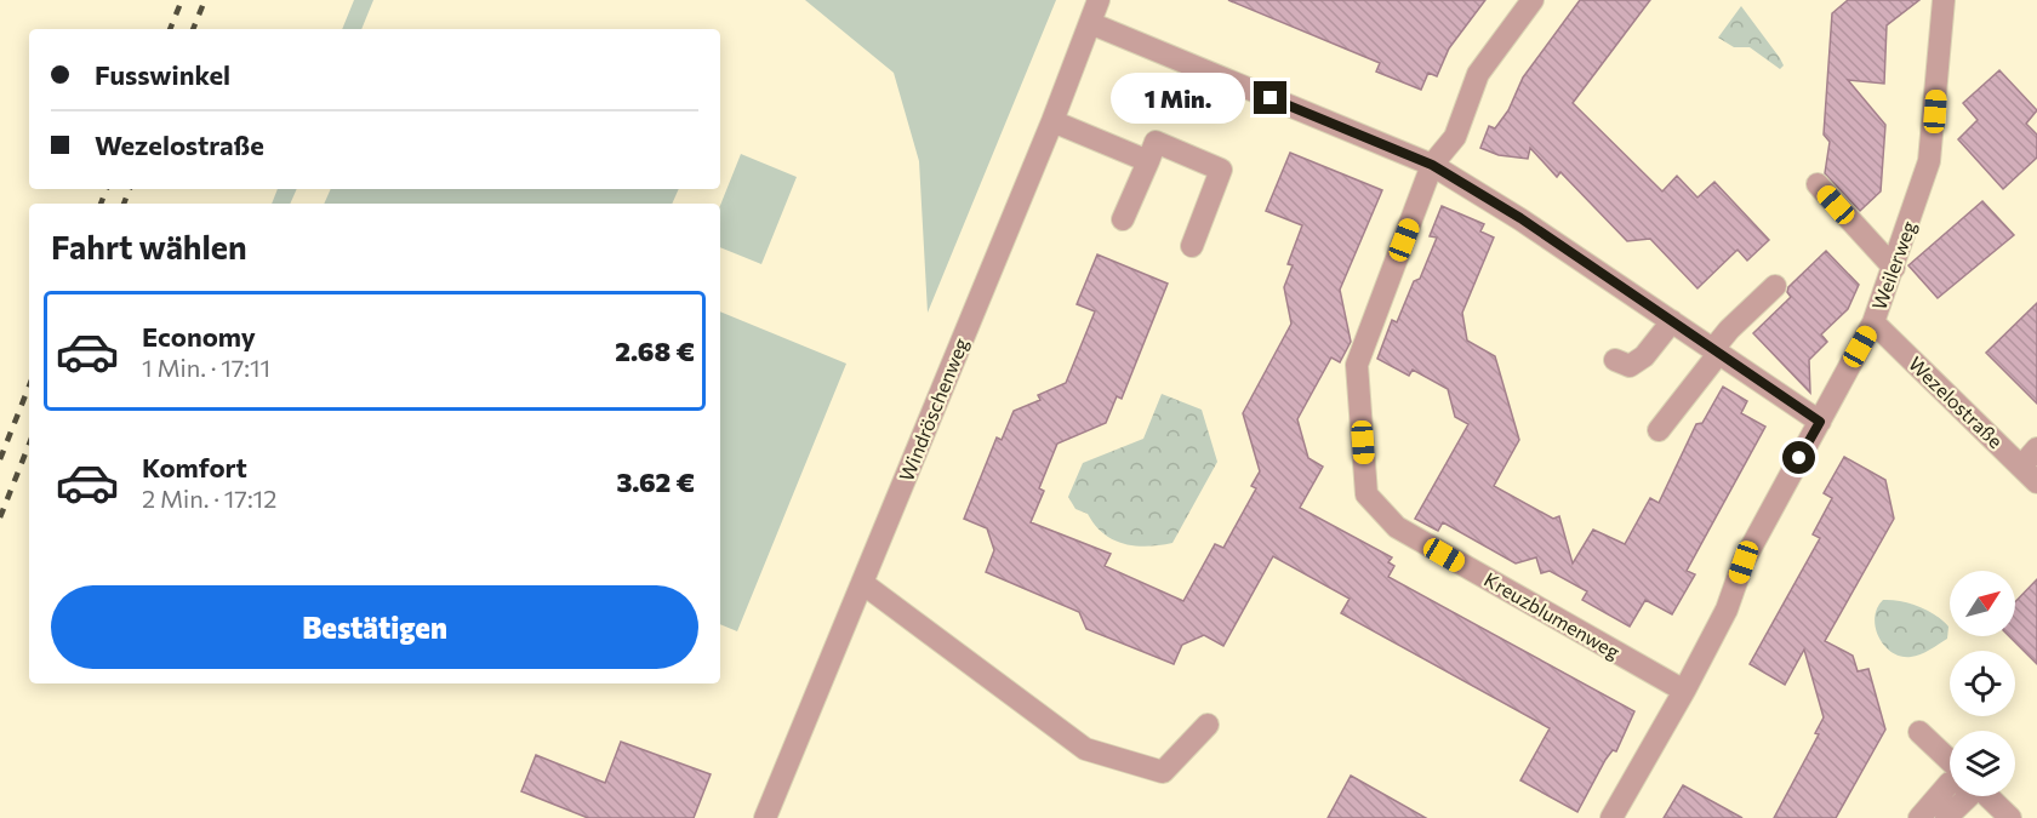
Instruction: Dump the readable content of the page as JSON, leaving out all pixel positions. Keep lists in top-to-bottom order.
{
  "streets": {
    "street": [
      "Weilerweg",
      "Wezelostraße",
      "Windröschenweg",
      "Kreuzblumenweg"
    ]
  },
  "crossings": [
    ["Weilerweg", "Wezelostraße"],
    ["Weilerweg", "Kreuzblumenweg"]
  ],
  "north": "top right",
  "page": {
    "banner": ["Fusswinkel", "Wezelostraße"],
    "bubble": "1 Min.",
    "heading": "Fahrt wählen",
    "list": [
      {
        "name": "Economy",
        "note": "1 Min. · 17:11",
        "value": "2.68 €"
      },
      {
        "name": "Komfort",
        "note": "2 Min. · 17:12",
        "value": "3.62 €"
      }
    ],
    "buttons": "Bestätigen"
  }
}
